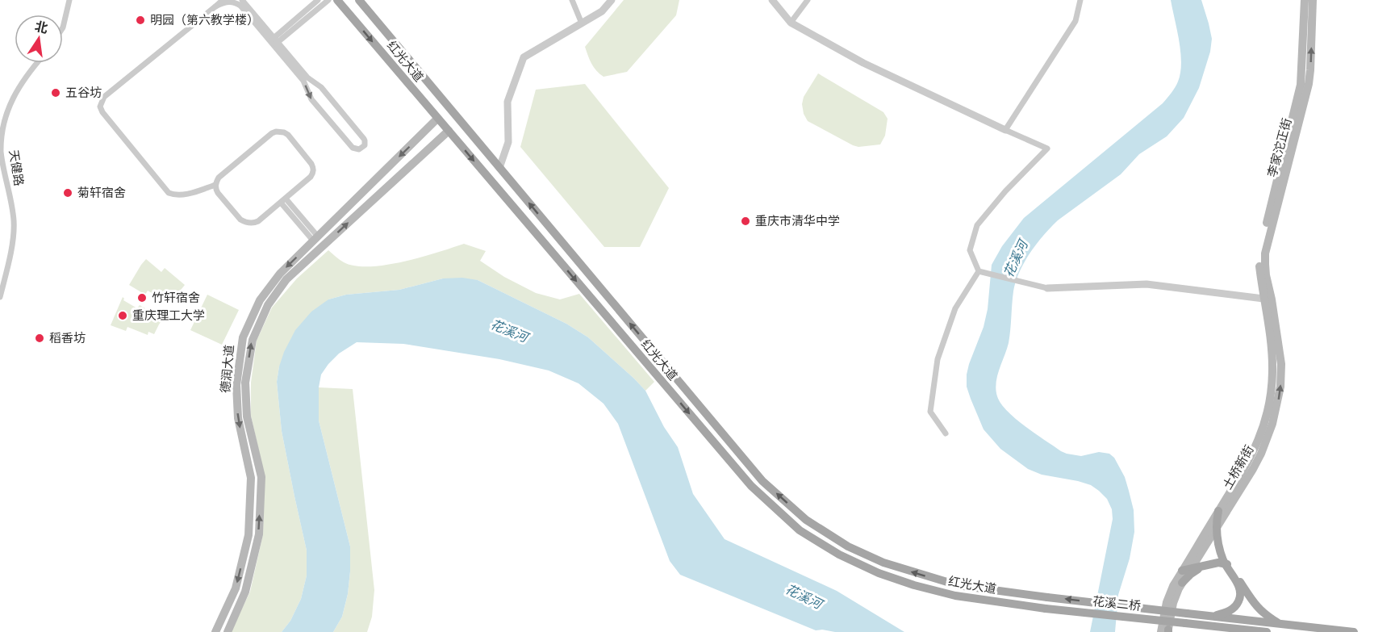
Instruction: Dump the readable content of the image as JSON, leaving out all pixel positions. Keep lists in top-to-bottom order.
{
  "streets": {
    "main road": [
      "红光大道",
      "李家沱正街",
      "德润大道",
      "土桥新街",
      "花溪二桥"
    ],
    "street": ["天健路"]
  },
  "crossings": [
    ["红光大道", "德润大道"],
    ["红光大道", "花溪二桥"],
    ["李家沱正街", "土桥新街"]
  ],
  "water": ["花溪河"],
  "places": [
    "明园（第六教学楼）",
    "五谷坊",
    "菊轩宿舍",
    "重庆市清华中学",
    "竹轩宿舍",
    "重庆理工大学",
    "稻香坊"
  ],
  "north": "top"
}
